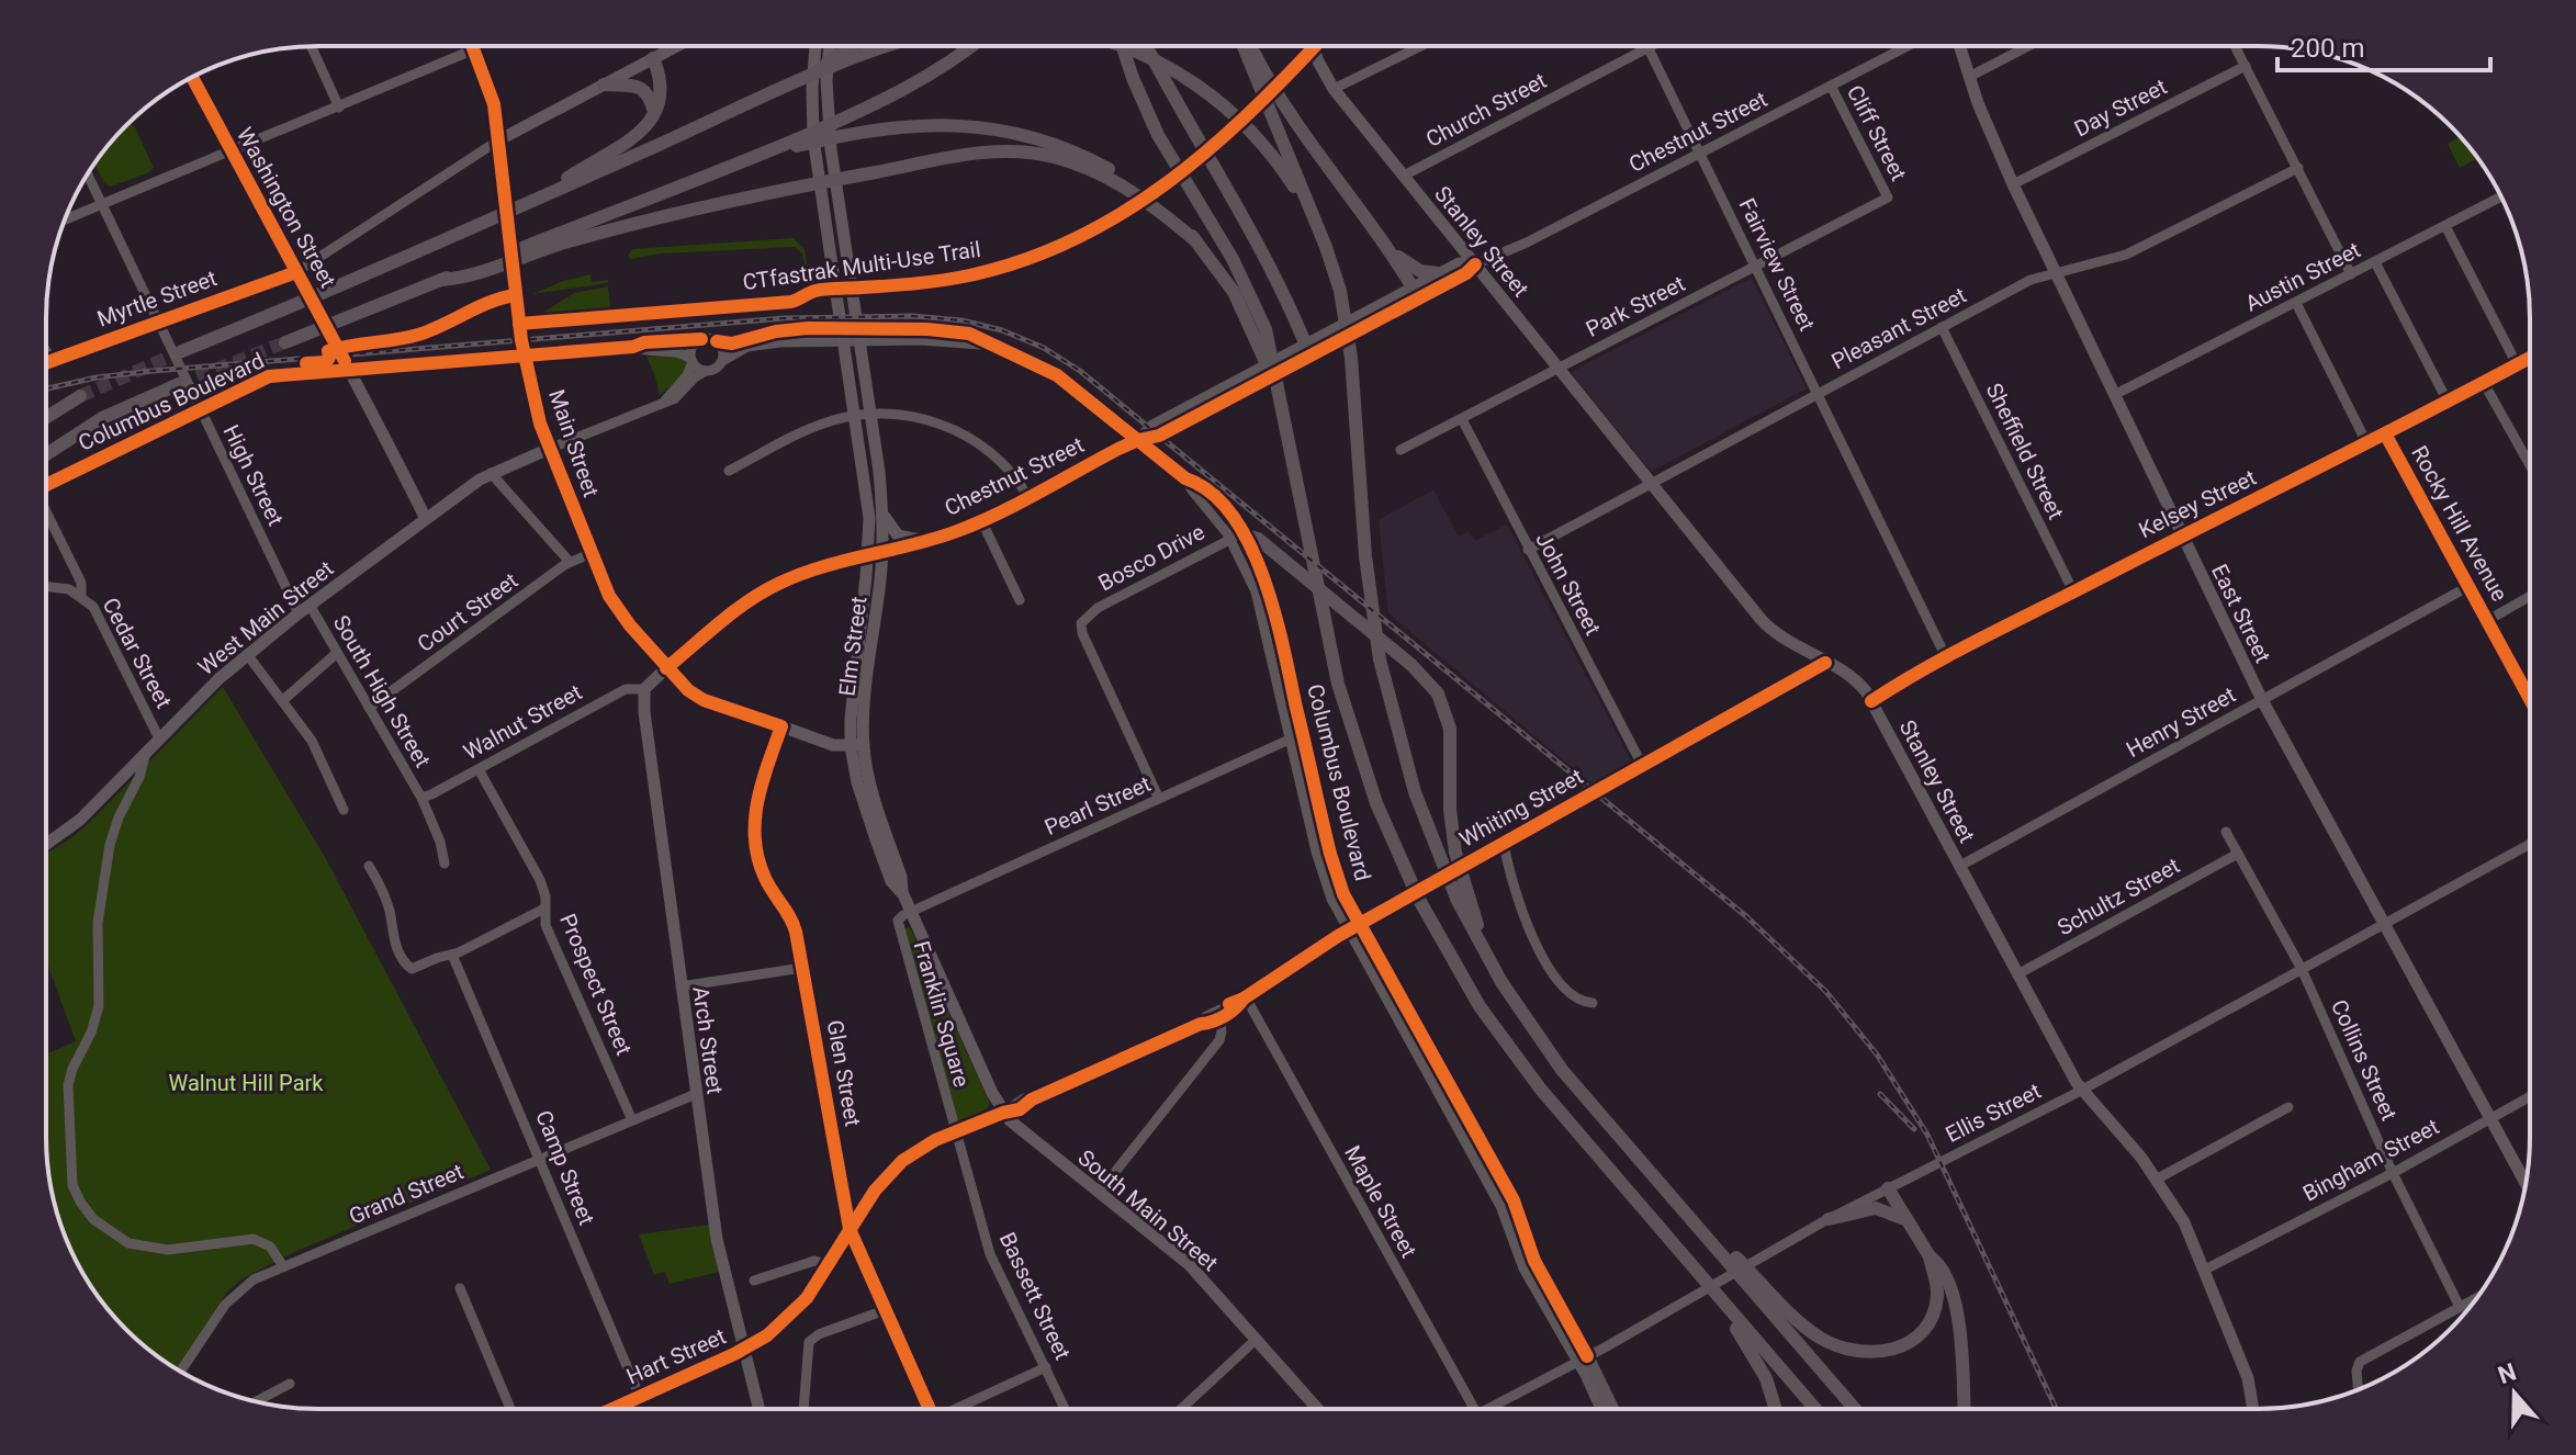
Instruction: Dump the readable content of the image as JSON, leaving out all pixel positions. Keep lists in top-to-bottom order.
{
  "streets": {
    "main road": [
      "Washington Street",
      "Stanley Street",
      "Main Street",
      "East Street",
      "West Main Street",
      "Elm Street",
      "Franklin Square",
      "Arch Street",
      "South Main Street"
    ],
    "street": [
      "Day Street",
      "Church Street",
      "Chestnut Street",
      "Cliff Street",
      "Fairview Street",
      "Austin Street",
      "Myrtle Street",
      "Park Street",
      "Pleasant Street",
      "Columbus Boulevard",
      "Sheffield Street",
      "High Street",
      "Kelsey Street",
      "Rocky Hill Avenue",
      "Bosco Drive",
      "John Street",
      "Court Street",
      "Cedar Street",
      "South High Street",
      "Walnut Street",
      "Henry Street",
      "Pearl Street",
      "Whiting Street",
      "Schultz Street",
      "Prospect Street",
      "Collins Street",
      "Glen Street",
      "Ellis Street",
      "Bingham Street",
      "Camp Street",
      "Grand Street",
      "Maple Street",
      "Bassett Street",
      "Hart Street"
    ],
    "cycle path": ["CTfastrak Multi-Use Trail"]
  },
  "crossings": [
    ["Day Street", "East Street"],
    ["Church Street", "Stanley Street"],
    ["Church Street", "Fairview Street"],
    ["Chestnut Street", "Cliff Street"],
    ["Chestnut Street", "Stanley Street"],
    ["Chestnut Street", "Fairview Street"],
    ["Chestnut Street", "Columbus Boulevard"],
    ["Chestnut Street", "Main Street"],
    ["Chestnut Street", "Elm Street"],
    ["Cliff Street", "Park Street"],
    ["Washington Street", "Myrtle Street"],
    ["Washington Street", "Columbus Boulevard"],
    ["Washington Street", "West Main Street"],
    ["Stanley Street", "Park Street"],
    ["Stanley Street", "Pleasant Street"],
    ["Stanley Street", "Kelsey Street"],
    ["Stanley Street", "Henry Street"],
    ["Stanley Street", "Whiting Street"],
    ["Stanley Street", "Schultz Street"],
    ["Stanley Street", "Ellis Street"],
    ["Stanley Street", "Bingham Street"],
    ["Fairview Street", "Park Street"],
    ["Fairview Street", "Pleasant Street"],
    ["Fairview Street", "Kelsey Street"],
    ["Austin Street", "East Street"],
    ["Myrtle Street", "Main Street"],
    ["Myrtle Street", "High Street"],
    ["Park Street", "John Street"],
    ["Pleasant Street", "Sheffield Street"],
    ["Pleasant Street", "John Street"],
    ["Pleasant Street", "East Street"],
    ["Columbus Boulevard", "Main Street"],
    ["Columbus Boulevard", "High Street"],
    ["Columbus Boulevard", "Bosco Drive"],
    ["Columbus Boulevard", "Pearl Street"],
    ["Columbus Boulevard", "Whiting Street"],
    ["Columbus Boulevard", "Ellis Street"],
    ["Main Street", "Court Street"],
    ["Main Street", "West Main Street"],
    ["Main Street", "Elm Street"],
    ["Main Street", "Franklin Square"],
    ["Main Street", "Glen Street"],
    ["Sheffield Street", "Kelsey Street"],
    ["High Street", "West Main Street"],
    ["Kelsey Street", "Rocky Hill Avenue"],
    ["Kelsey Street", "East Street"],
    ["Rocky Hill Avenue", "Henry Street"],
    ["Bosco Drive", "Pearl Street"],
    ["John Street", "Whiting Street"],
    ["Court Street", "South High Street"],
    ["East Street", "Henry Street"],
    ["East Street", "Ellis Street"],
    ["East Street", "Bingham Street"],
    ["West Main Street", "Cedar Street"],
    ["West Main Street", "South High Street"],
    ["Elm Street", "Franklin Square"],
    ["South High Street", "Walnut Street"],
    ["Walnut Street", "Prospect Street"],
    ["Walnut Street", "Arch Street"],
    ["Pearl Street", "Franklin Square"],
    ["Whiting Street", "Franklin Square"],
    ["Whiting Street", "Glen Street"],
    ["Whiting Street", "Maple Street"],
    ["Whiting Street", "South Main Street"],
    ["Whiting Street", "Bassett Street"],
    ["Whiting Street", "Hart Street"],
    ["Schultz Street", "Collins Street"],
    ["Prospect Street", "Grand Street"],
    ["Franklin Square", "South Main Street"],
    ["Franklin Square", "Bassett Street"],
    ["Arch Street", "Grand Street"],
    ["Arch Street", "Hart Street"],
    ["Collins Street", "Ellis Street"],
    ["Collins Street", "Bingham Street"],
    ["Glen Street", "Hart Street"],
    ["Camp Street", "Grand Street"],
    ["Camp Street", "Hart Street"]
  ],
  "parks": ["Walnut Hill Park"],
  "scale_bar": "200 m",
  "north": "top"
}
